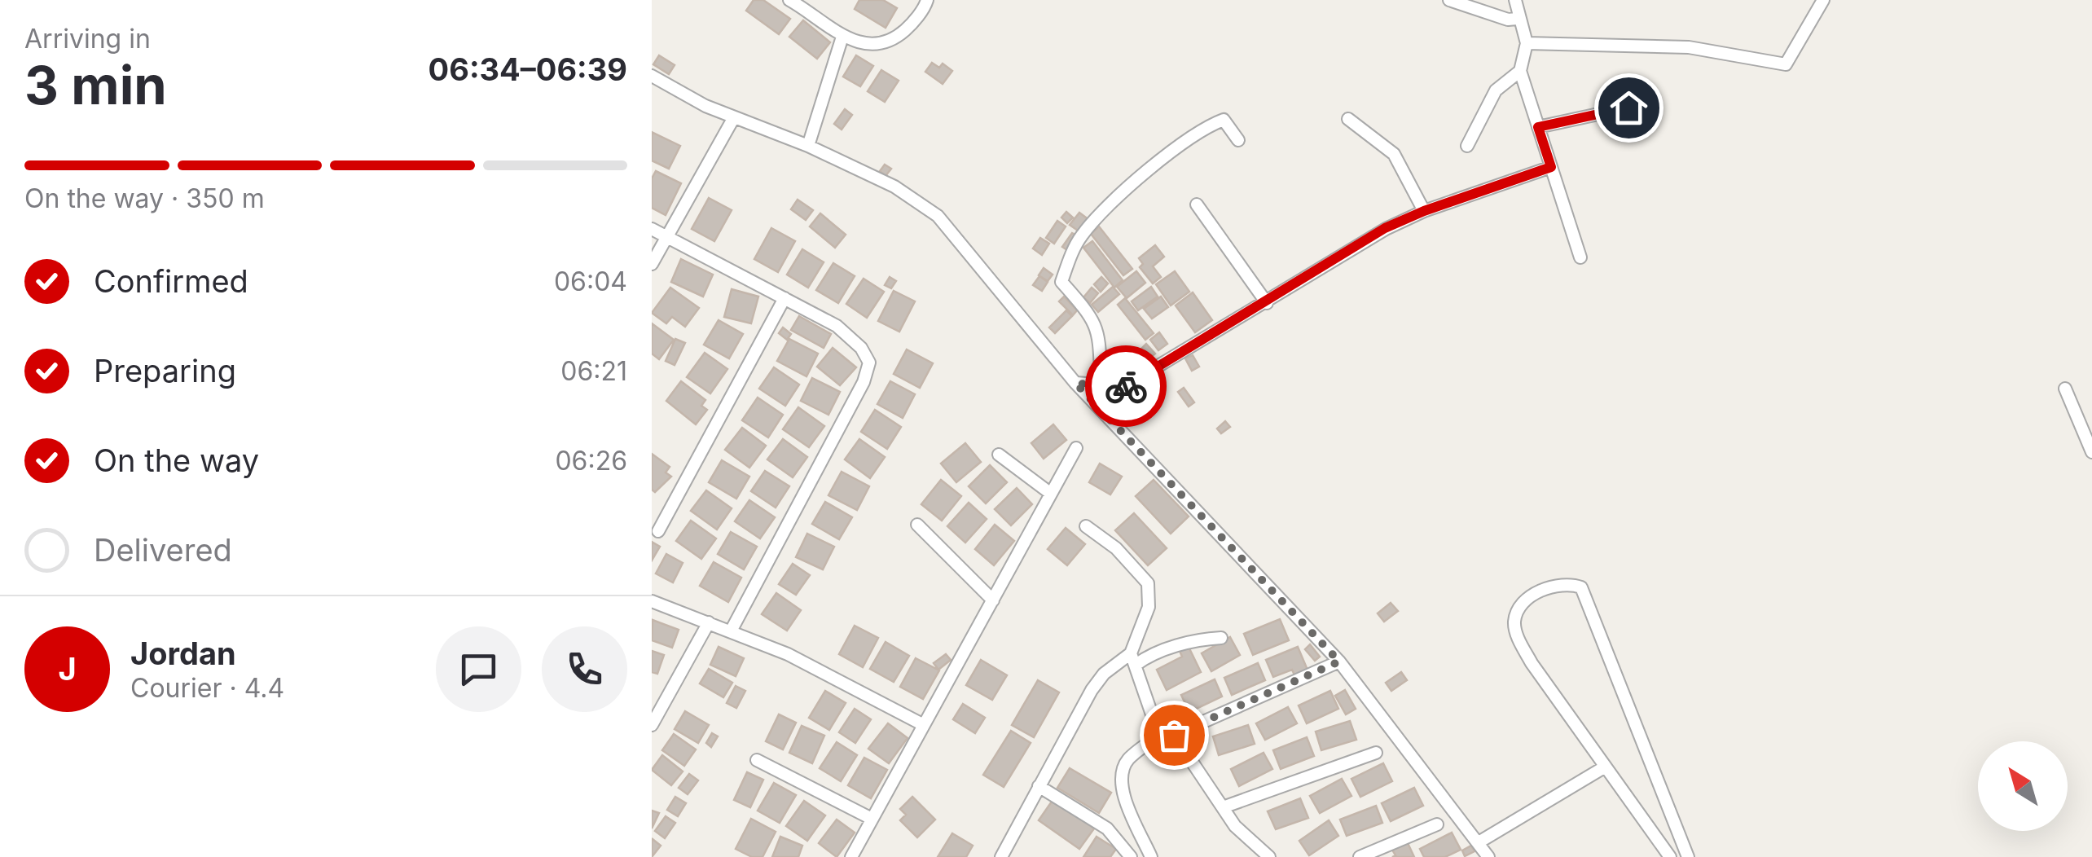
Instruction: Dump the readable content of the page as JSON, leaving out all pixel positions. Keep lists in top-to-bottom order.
{
  "north": "top left",
  "page": {
    "heading": ["3 min", "Arriving in", "06:34–06:39"],
    "panel": ["Jordan", "Courier · 4.4"],
    "bar": "On the way · 350 m",
    "list": [
      ["Confirmed", "06:04"],
      ["Preparing", "06:21"],
      ["On the way", "06:26"],
      "Delivered"
    ],
    "round": "J"
  }
}
